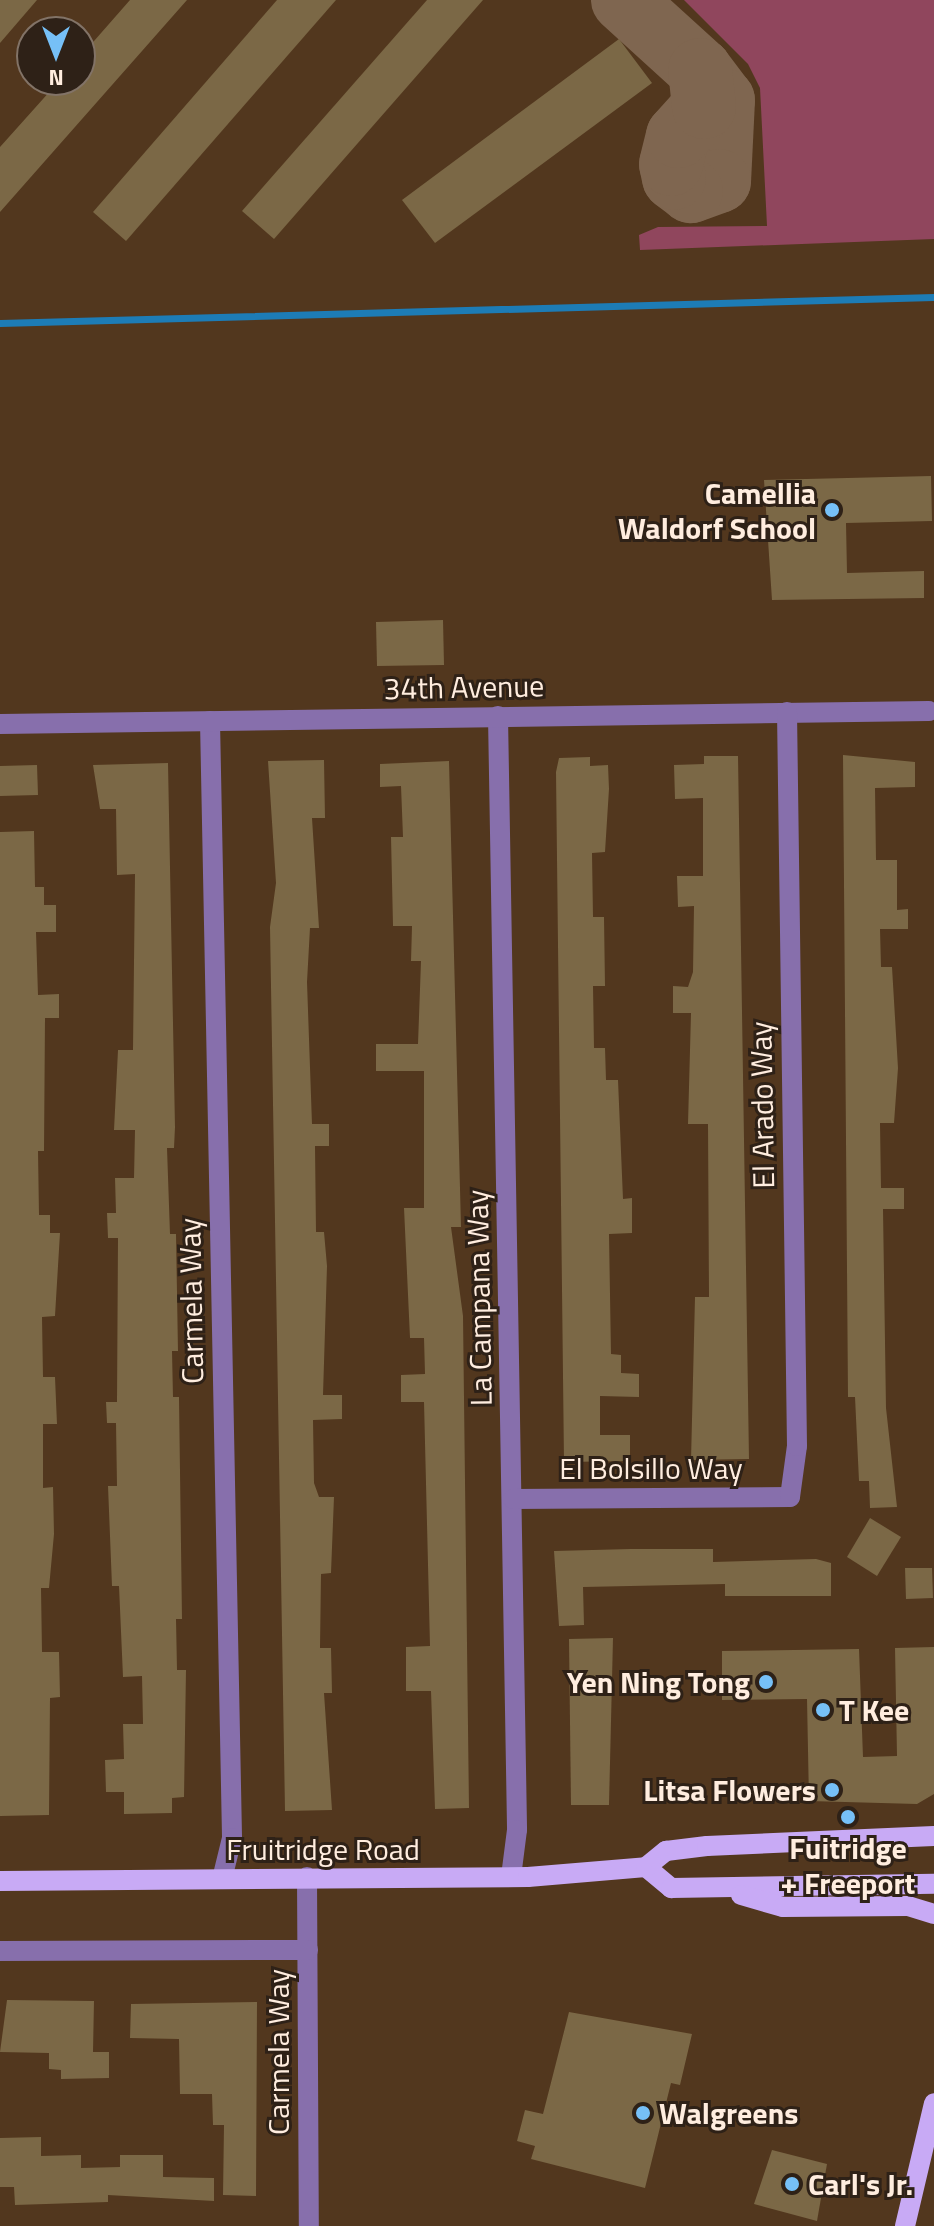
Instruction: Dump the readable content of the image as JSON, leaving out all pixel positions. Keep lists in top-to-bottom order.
{
  "streets": {
    "main road": ["Fruitridge Road"],
    "street": [
      "34th Avenue",
      "El Arado Way",
      "La Campana Way",
      "Carmela Way",
      "El Bolsillo Way"
    ]
  },
  "crossings": [
    ["34th Avenue", "El Arado Way"],
    ["34th Avenue", "La Campana Way"],
    ["34th Avenue", "Carmela Way"],
    ["El Arado Way", "El Bolsillo Way"],
    ["La Campana Way", "El Bolsillo Way"],
    ["La Campana Way", "Fruitridge Road"],
    ["Carmela Way", "Fruitridge Road"]
  ],
  "places": [
    "Camellia Waldorf School",
    "Yen Ning Tong",
    "T Kee",
    "Litsa Flowers",
    "Fuitridge + Freeport",
    "Walgreens",
    "Carl's Jr."
  ],
  "north": "bottom"
}
